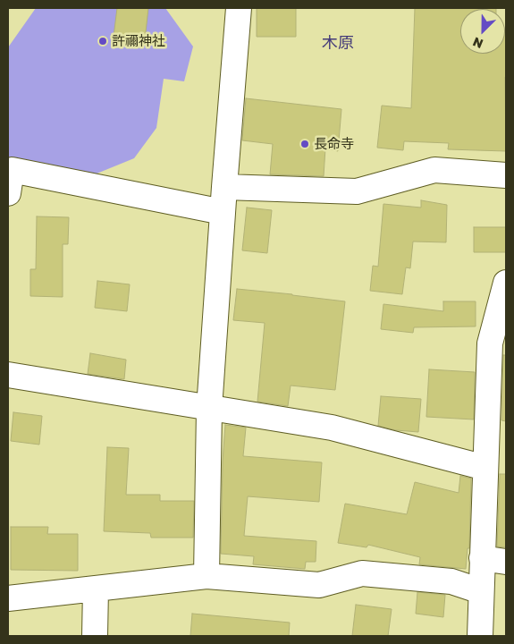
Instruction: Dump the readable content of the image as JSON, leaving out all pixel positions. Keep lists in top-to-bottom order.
{
  "districts": ["木原"],
  "places": ["許禰神社", "長命寺"],
  "north": "bottom left"
}
